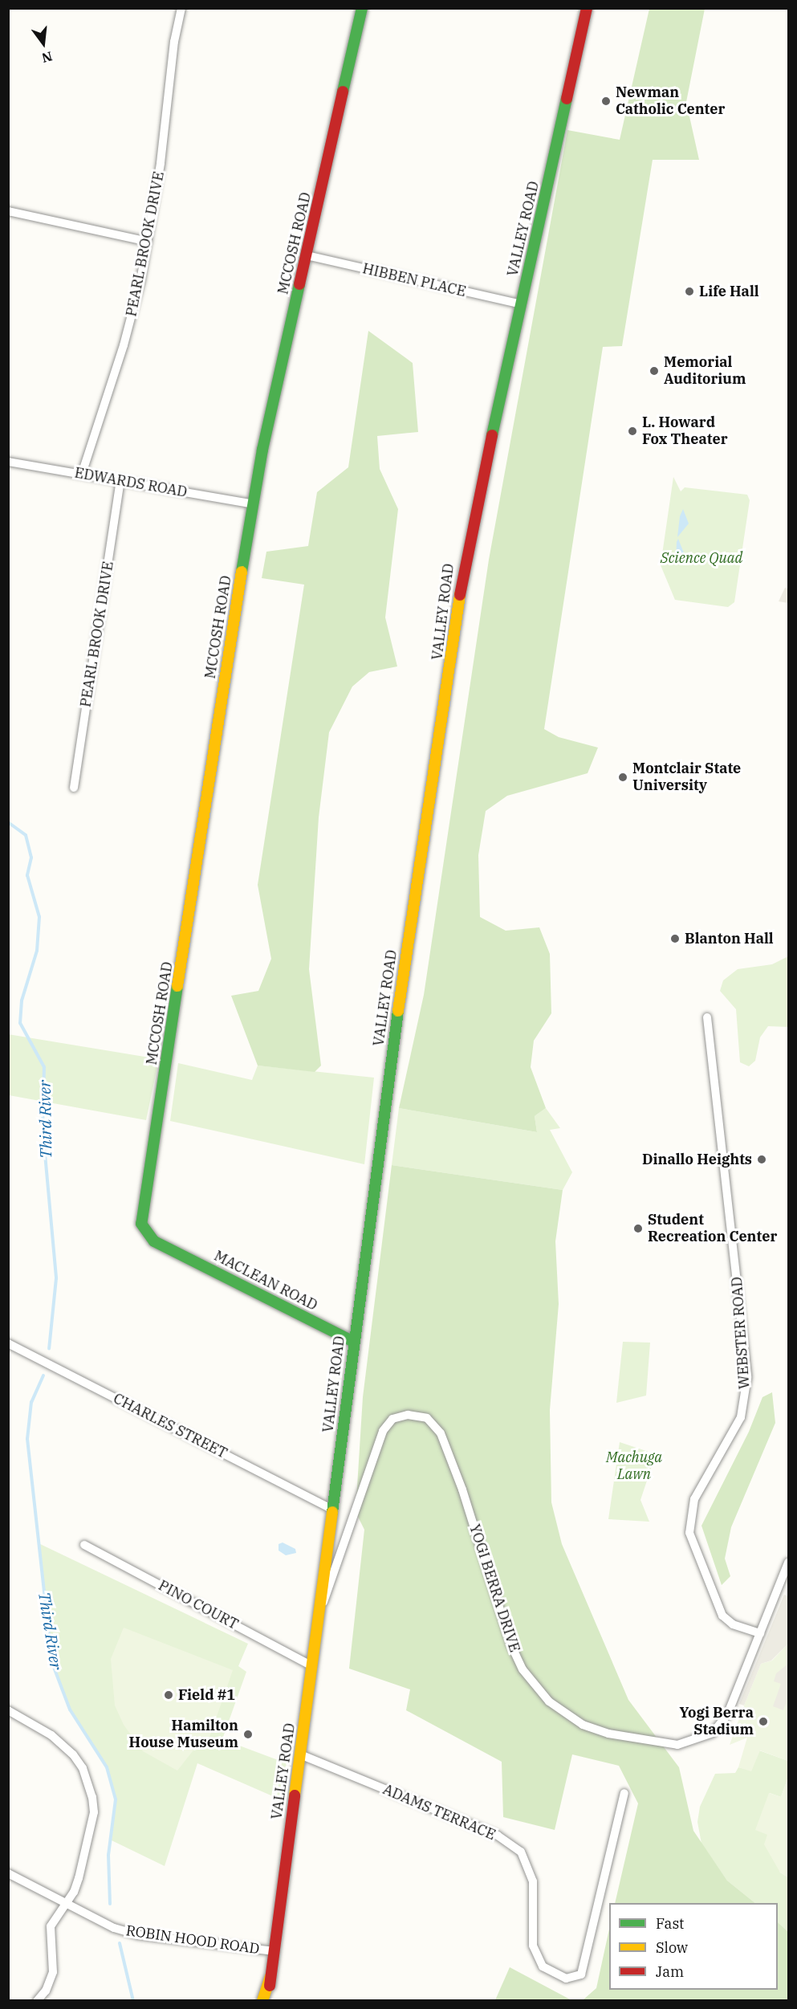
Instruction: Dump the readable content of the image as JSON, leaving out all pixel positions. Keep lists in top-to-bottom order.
{
  "streets": {
    "main road": ["VALLEY ROAD", "MCCOSH ROAD", "MACLEAN ROAD"],
    "street": [
      "PEARL BROOK DRIVE",
      "HIBBEN PLACE",
      "EDWARDS ROAD",
      "WEBSTER ROAD",
      "CHARLES STREET",
      "YOGI BERRA DRIVE",
      "PINO COURT",
      "ADAMS TERRACE",
      "ROBIN HOOD ROAD"
    ]
  },
  "crossings": [
    ["VALLEY ROAD", "HIBBEN PLACE"],
    ["VALLEY ROAD", "MACLEAN ROAD"],
    ["VALLEY ROAD", "CHARLES STREET"],
    ["VALLEY ROAD", "YOGI BERRA DRIVE"],
    ["VALLEY ROAD", "PINO COURT"],
    ["VALLEY ROAD", "ADAMS TERRACE"],
    ["VALLEY ROAD", "ROBIN HOOD ROAD"],
    ["MCCOSH ROAD", "HIBBEN PLACE"],
    ["MCCOSH ROAD", "EDWARDS ROAD"],
    ["MCCOSH ROAD", "MACLEAN ROAD"],
    ["PEARL BROOK DRIVE", "EDWARDS ROAD"],
    ["WEBSTER ROAD", "YOGI BERRA DRIVE"]
  ],
  "water": ["Third River"],
  "parks": ["Science Quad", "Machuga Lawn"],
  "places": [
    "Newman Catholic Center",
    "Life Hall",
    "Memorial Auditorium",
    "L. Howard Fox Theater",
    "Montclair State University",
    "Blanton Hall",
    "Dinallo Heights",
    "Student Recreation Center",
    "Field #1",
    "Yogi Berra Stadium",
    "Hamilton House Museum"
  ],
  "legend": ["Fast", "Slow", "Jam"],
  "north": "bottom"
}
